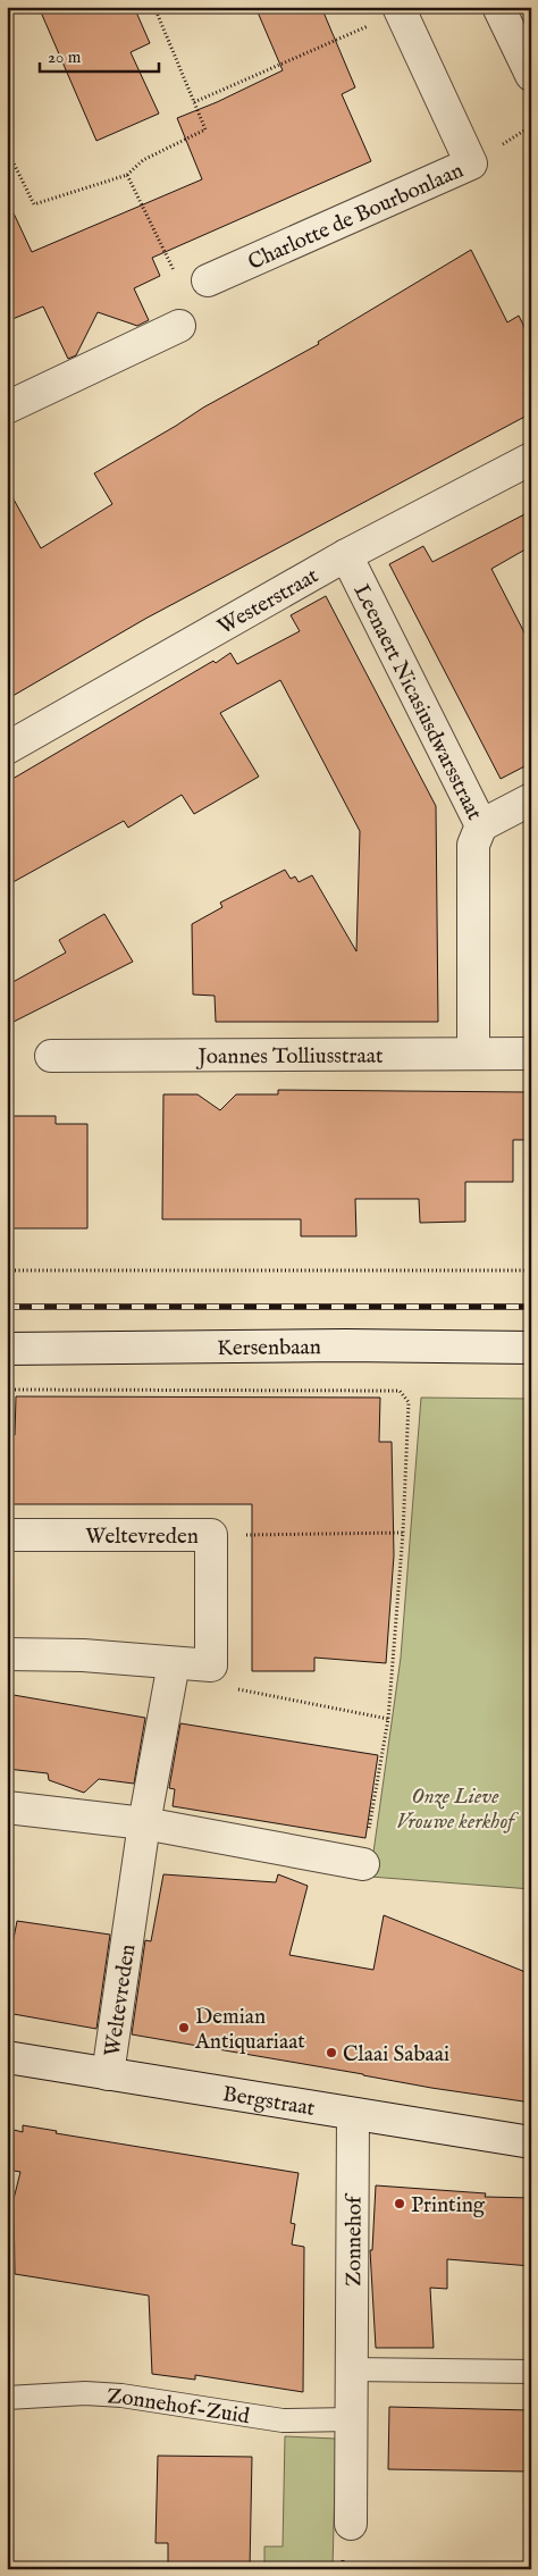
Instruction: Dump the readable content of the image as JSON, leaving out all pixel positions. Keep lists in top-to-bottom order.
{
  "streets": {
    "street": [
      "Charlotte de Bourbonlaan",
      "Westerstraat",
      "Leenaert Nicasiusdwarsstraat",
      "Joannes Tolliusstraat",
      "Kersenbaan",
      "Weltevreden",
      "Bergstraat",
      "Zonnehof"
    ],
    "lane": ["Zonnehof-Zuid"]
  },
  "crossings": [
    ["Westerstraat", "Leenaert Nicasiusdwarsstraat"],
    ["Leenaert Nicasiusdwarsstraat", "Joannes Tolliusstraat"],
    ["Weltevreden", "Bergstraat"],
    ["Bergstraat", "Zonnehof"],
    ["Zonnehof", "Zonnehof-Zuid"]
  ],
  "parks": ["Onze Lieve Vrouwe kerkhof"],
  "places": ["Demian Antiquariaat", "Claai Sabaai", "Printing"],
  "scale_bar": "20 m"
}
